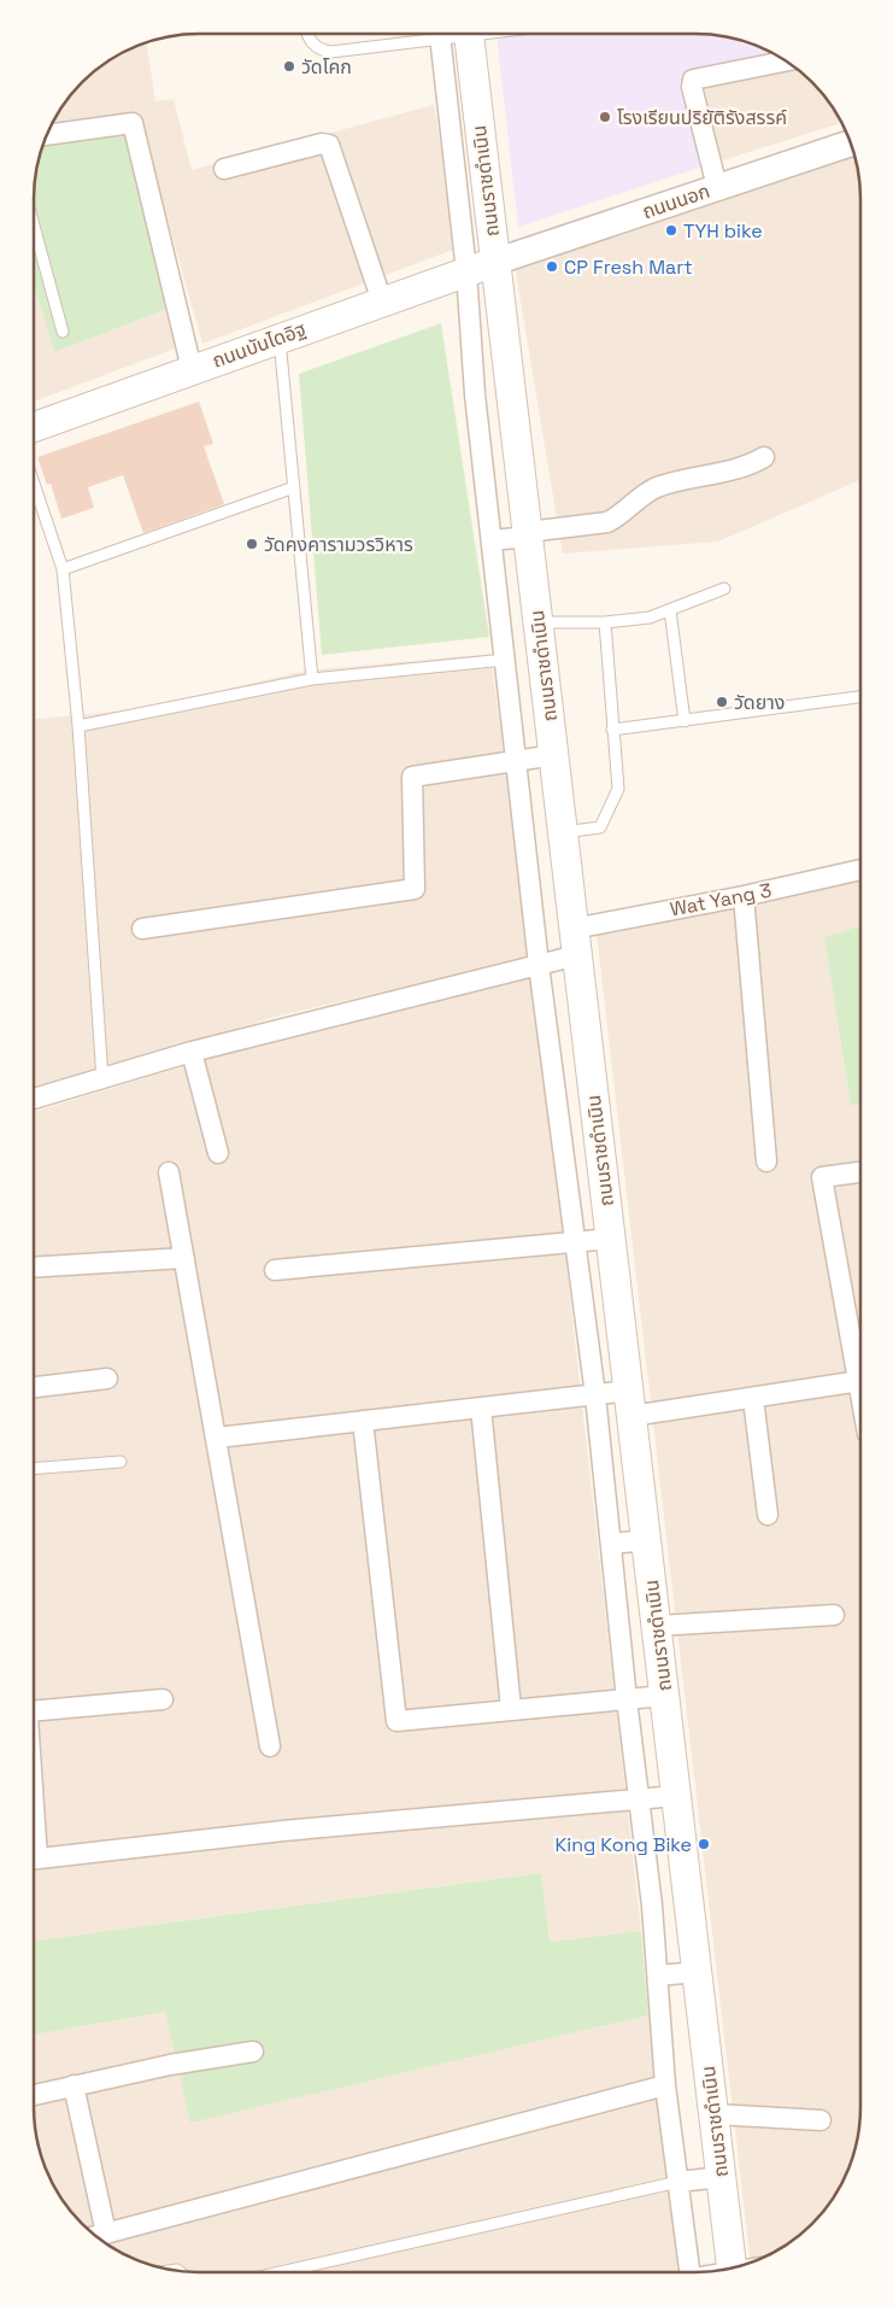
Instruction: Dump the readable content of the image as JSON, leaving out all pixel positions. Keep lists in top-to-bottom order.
{
  "streets": {
    "main road": ["ถนนราชดำเนิน", "ถนนบันไดอิฐ"],
    "street": ["ถนนนอก", "Wat Yang 3"]
  },
  "crossings": [
    ["ถนนราชดำเนิน", "ถนนนอก"],
    ["ถนนราชดำเนิน", "ถนนบันไดอิฐ"],
    ["ถนนราชดำเนิน", "Wat Yang 3"],
    ["ถนนนอก", "ถนนบันไดอิฐ"]
  ],
  "places": [
    "วัดโคก",
    "โรงเรียนปริยัติรังสรรค์",
    "TYH bike",
    "CP Fresh Mart",
    "วัดคงคารามวรวิหาร",
    "วัดยาง",
    "King Kong Bike"
  ]
}
